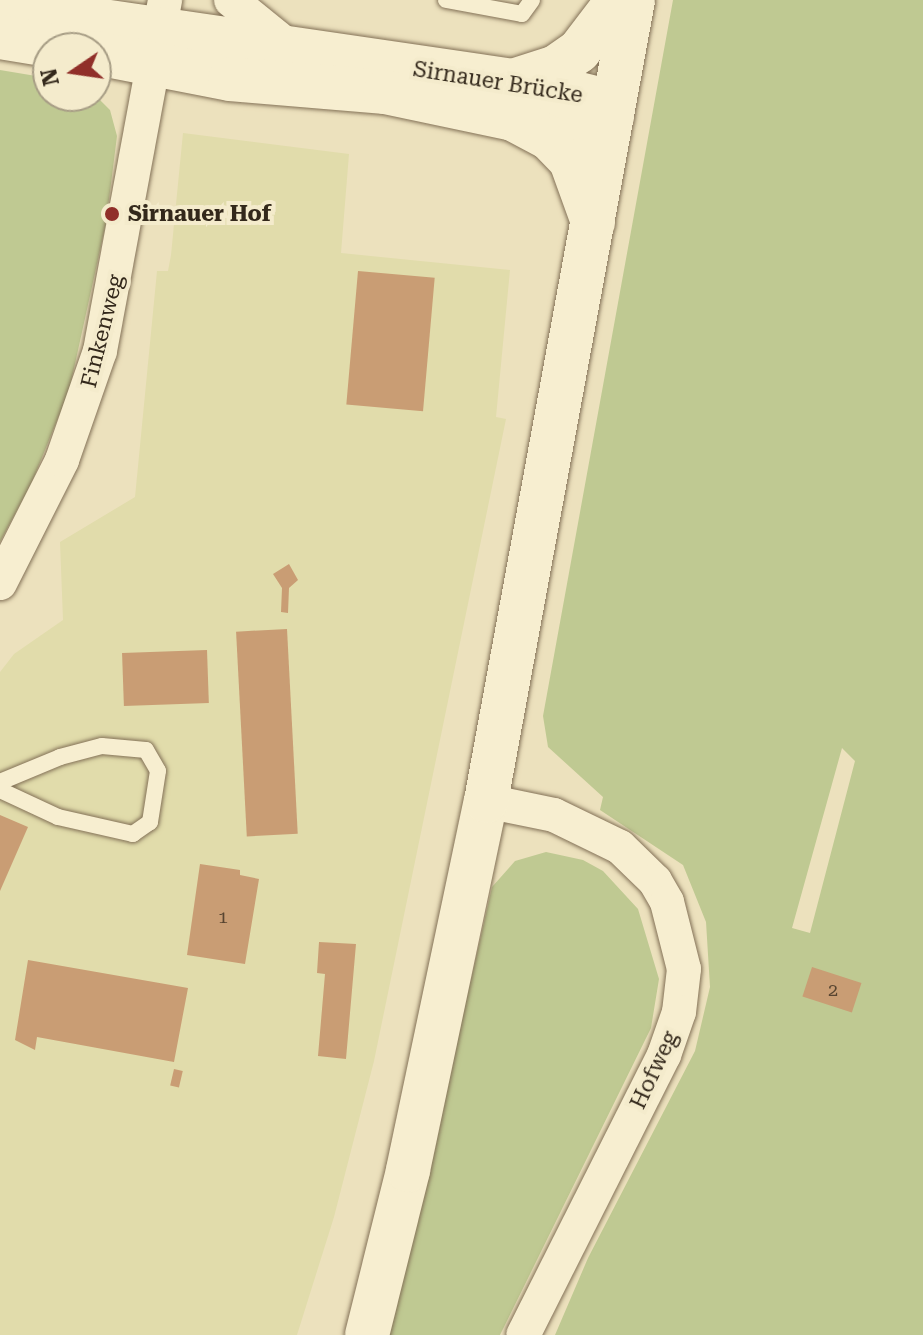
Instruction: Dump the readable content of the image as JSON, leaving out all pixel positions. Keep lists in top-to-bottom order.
{
  "streets": {
    "main road": ["Sirnauer Brücke"],
    "street": ["Finkenweg", "Hofweg"]
  },
  "crossings": [
    ["Sirnauer Brücke", "Finkenweg"]
  ],
  "places": ["Sirnauer Hof"],
  "house_numbers": ["1", "2"],
  "north": "left"
}
